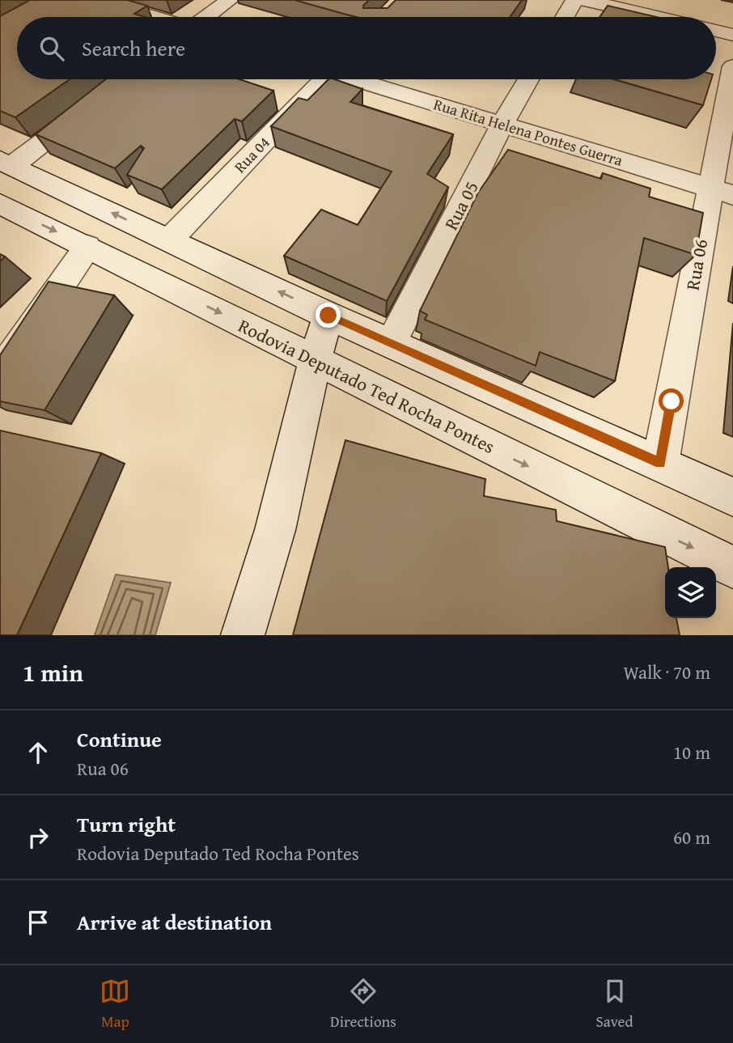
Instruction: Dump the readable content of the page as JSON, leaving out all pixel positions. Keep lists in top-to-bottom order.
{
  "streets": {
    "street": [
      "Rua Rita Helena Pontes Guerra",
      "Rua 04",
      "Rua 05",
      "Rua 06",
      "Rodovia Deputado Ted Rocha Pontes"
    ]
  },
  "crossings": [
    ["Rua Rita Helena Pontes Guerra", "Rua 05"],
    ["Rua Rita Helena Pontes Guerra", "Rua 06"]
  ],
  "page": {
    "search": "Search here",
    "heading": ["1 min", "Walk · 70 m"],
    "list": [
      ["Continue", "Rua 06", "10 m"],
      ["Turn right", "Rodovia Deputado Ted Rocha Pontes", "60 m"],
      "Arrive at destination"
    ],
    "nav": ["Map", "Directions", "Saved"]
  }
}
